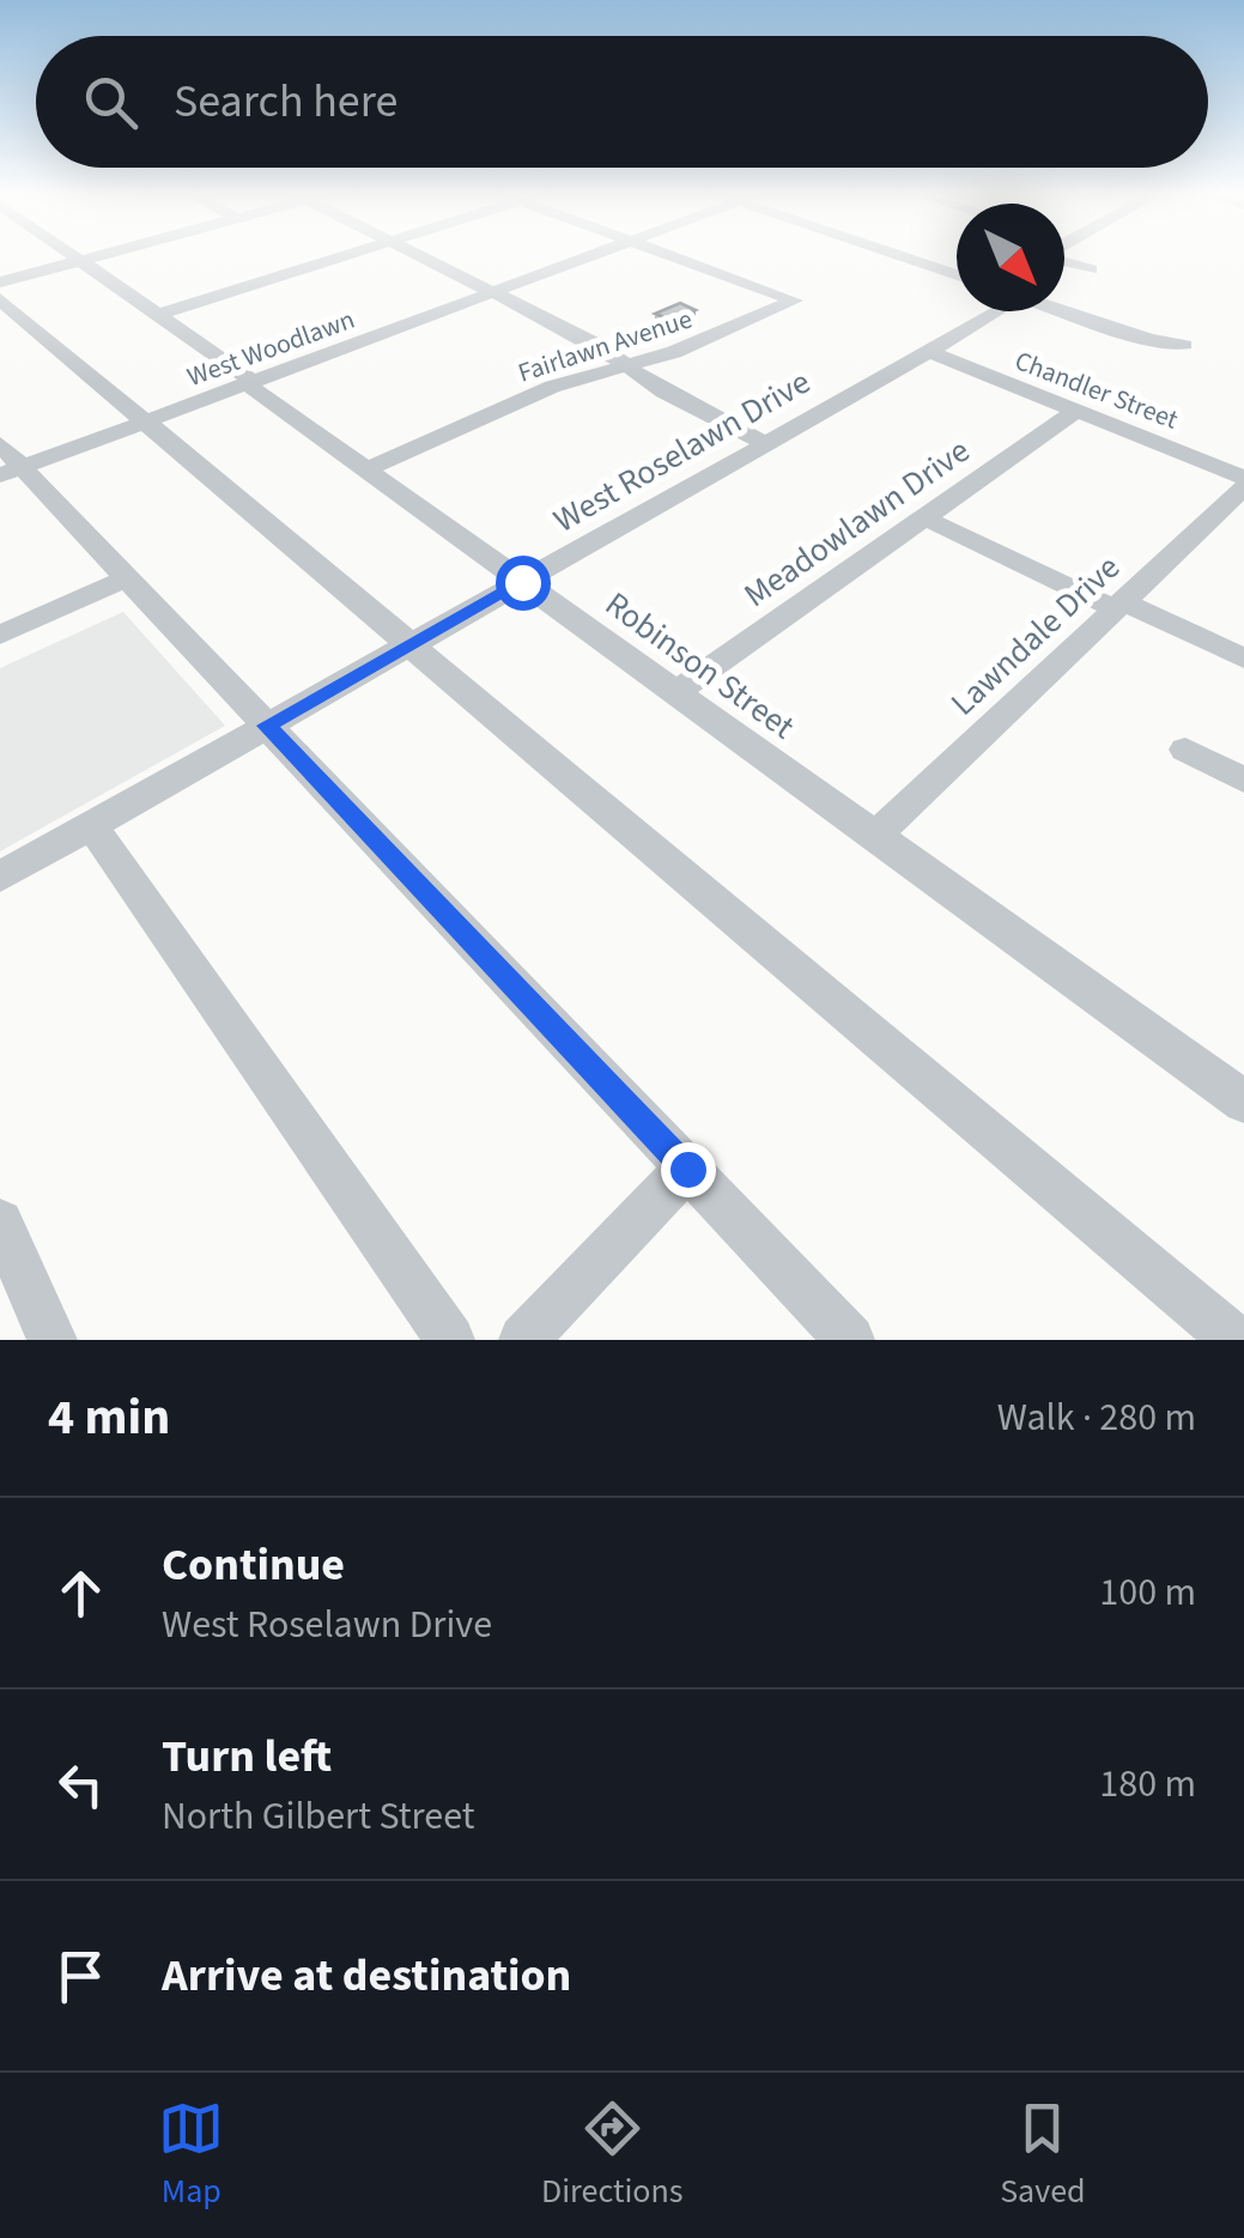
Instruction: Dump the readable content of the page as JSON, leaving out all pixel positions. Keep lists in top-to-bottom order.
{
  "streets": {
    "street": [
      "Fairlawn Avenue",
      "West Woodlawn",
      "Chandler Street",
      "West Roselawn Drive",
      "Meadowlawn Drive",
      "Lawndale Drive",
      "Robinson Street"
    ]
  },
  "crossings": [
    ["Fairlawn Avenue", "Robinson Street"],
    ["West Woodlawn", "Robinson Street"],
    ["Chandler Street", "West Roselawn Drive"],
    ["Chandler Street", "Meadowlawn Drive"],
    ["West Roselawn Drive", "Robinson Street"],
    ["Meadowlawn Drive", "Robinson Street"],
    ["Lawndale Drive", "Robinson Street"]
  ],
  "north": "bottom right",
  "page": {
    "search": "Search here",
    "heading": ["4 min", "Walk · 280 m"],
    "list": [
      ["Continue", "West Roselawn Drive", "100 m"],
      ["Turn left", "North Gilbert Street", "180 m"],
      "Arrive at destination"
    ],
    "nav": ["Map", "Directions", "Saved"]
  }
}
